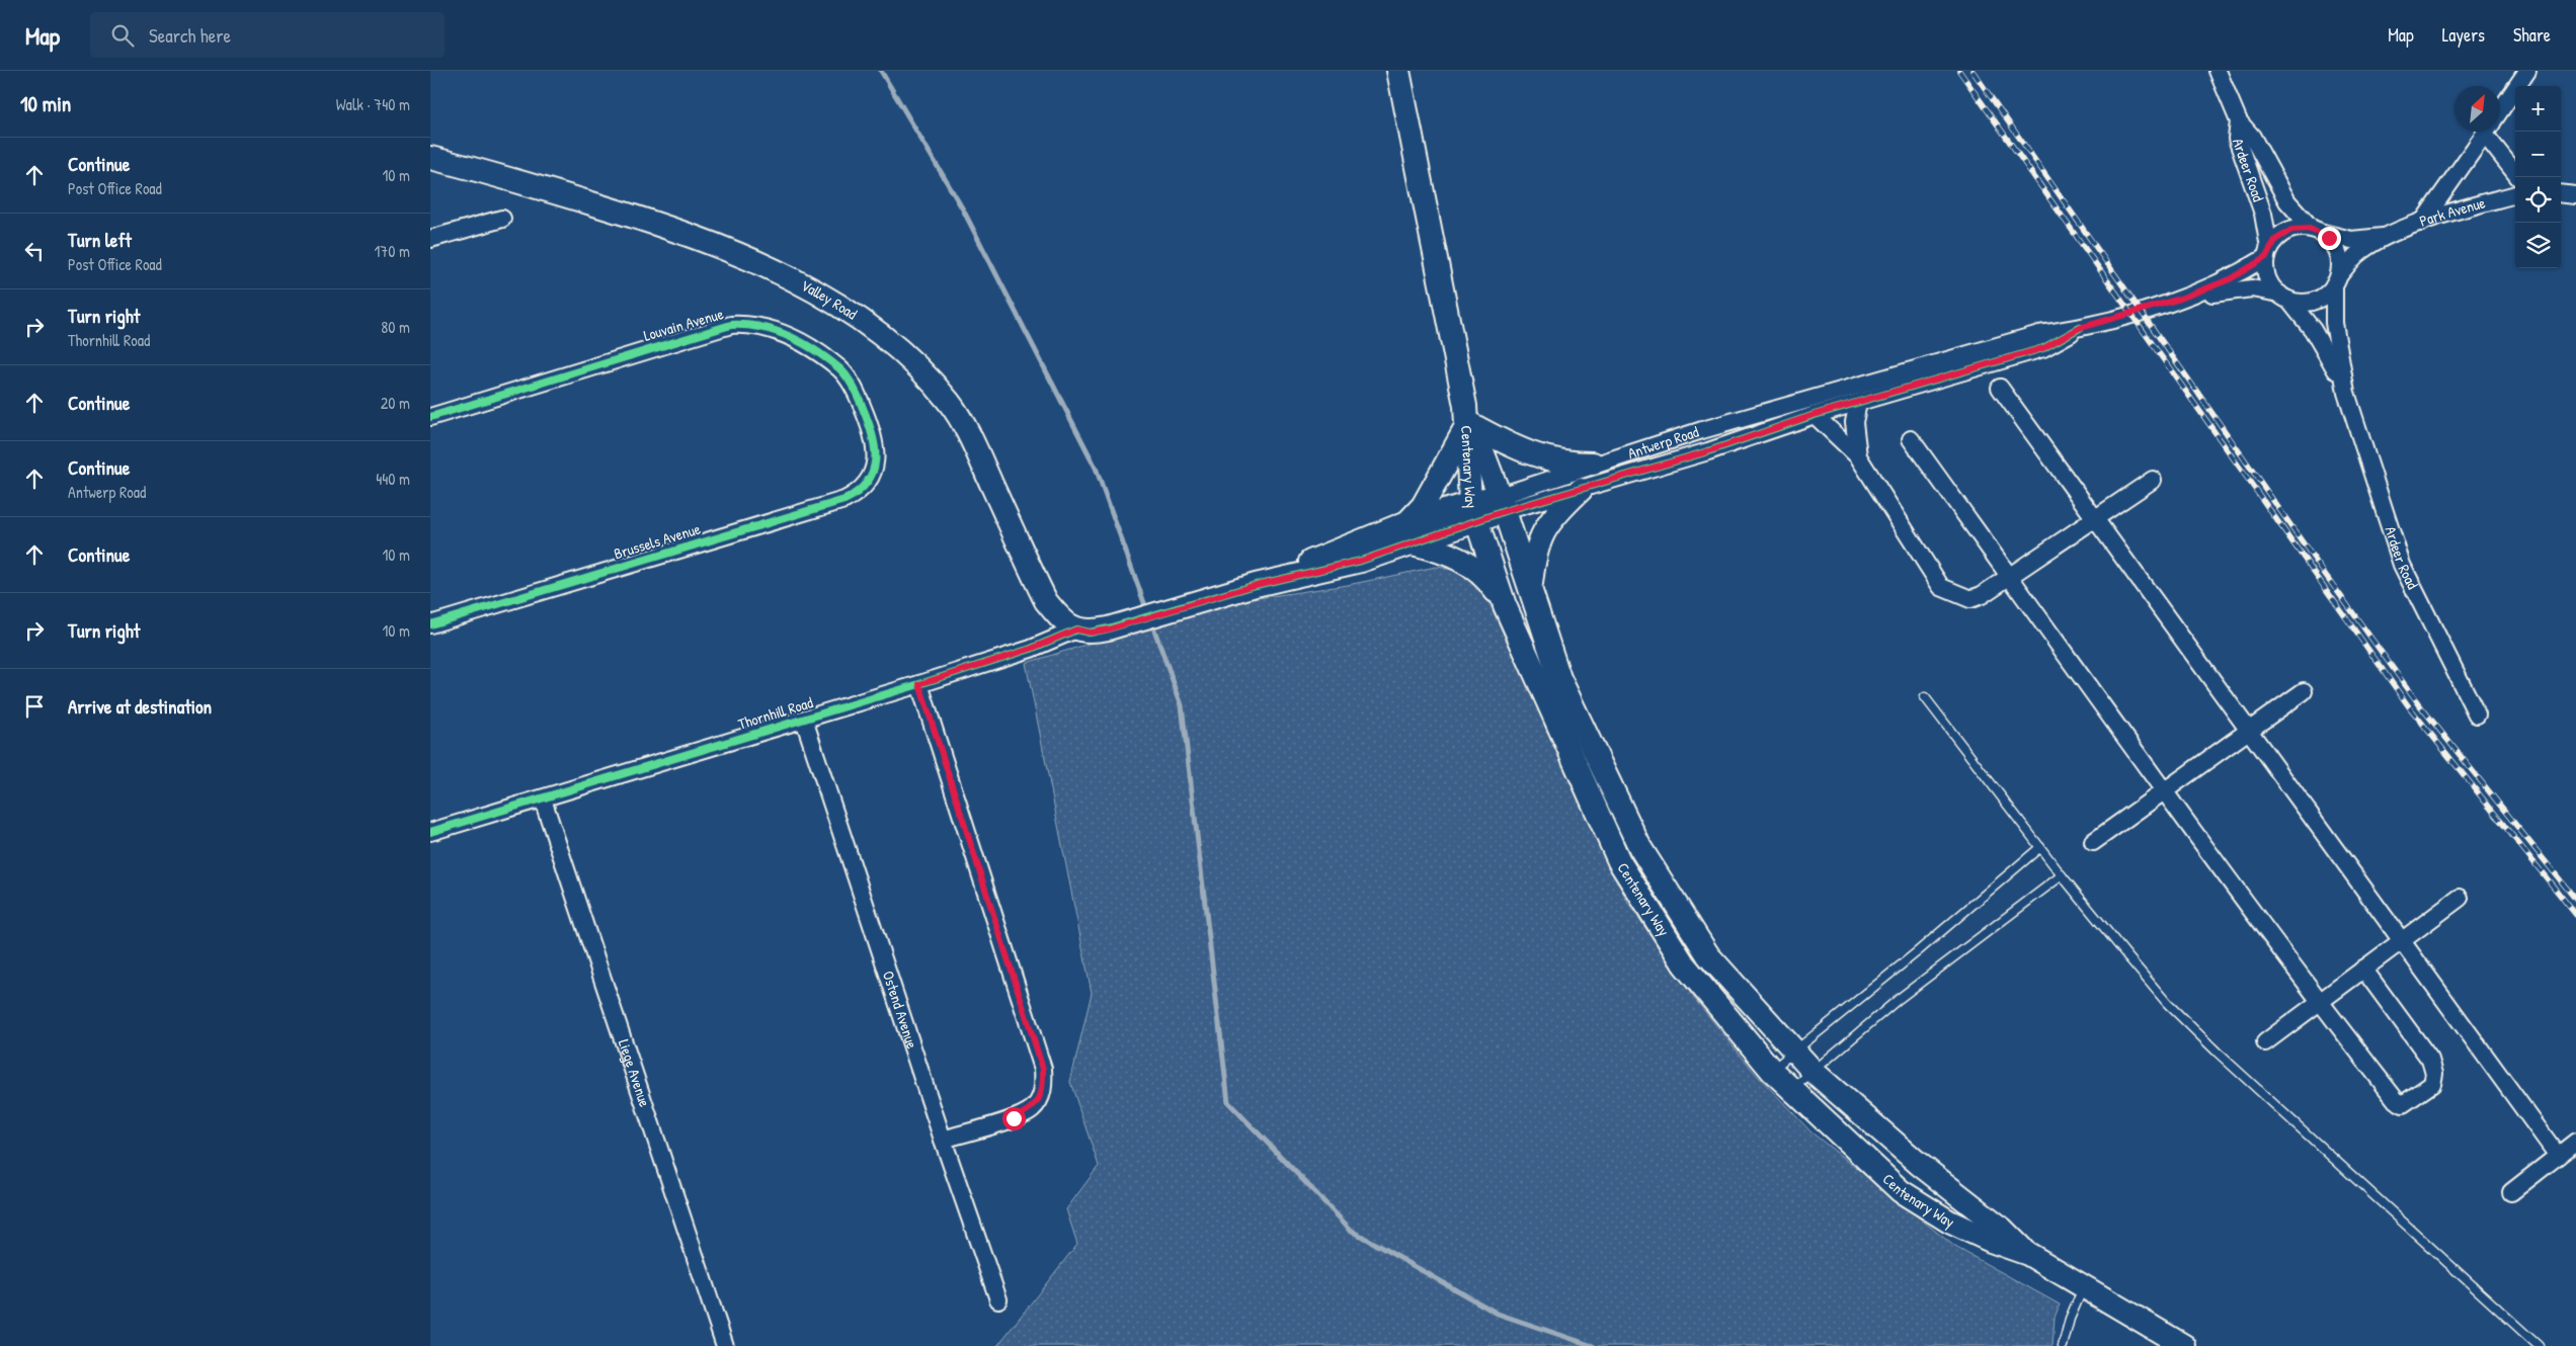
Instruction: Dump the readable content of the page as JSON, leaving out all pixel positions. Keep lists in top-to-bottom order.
{
  "streets": {
    "main road": [
      "Valley Road",
      "Antwerp Road",
      "Centenary Way",
      "Thornhill Road"
    ],
    "street": [
      "Ardeer Road",
      "Park Avenue",
      "Louvain Avenue",
      "Brussels Avenue",
      "Ostend Avenue",
      "Liege Avenue"
    ]
  },
  "crossings": [
    ["Ardeer Road", "Park Avenue"],
    ["Ardeer Road", "Antwerp Road"],
    ["Park Avenue", "Antwerp Road"],
    ["Valley Road", "Thornhill Road"],
    ["Louvain Avenue", "Brussels Avenue"],
    ["Antwerp Road", "Centenary Way"],
    ["Antwerp Road", "Thornhill Road"],
    ["Thornhill Road", "Ostend Avenue"],
    ["Thornhill Road", "Liege Avenue"]
  ],
  "north": "top right",
  "page": {
    "header": "Map",
    "search": "Search here",
    "nav": ["Map", "Layers", "Share"],
    "heading": ["10 min", "Walk · 740 m"],
    "map_buttons": ["+", "−"],
    "list": [
      ["Continue", "Post Office Road", "10 m"],
      ["Turn left", "Post Office Road", "170 m"],
      ["Turn right", "Thornhill Road", "80 m"],
      ["Continue", "20 m"],
      ["Continue", "Antwerp Road", "440 m"],
      ["Continue", "10 m"],
      ["Turn right", "10 m"],
      "Arrive at destination"
    ]
  }
}
